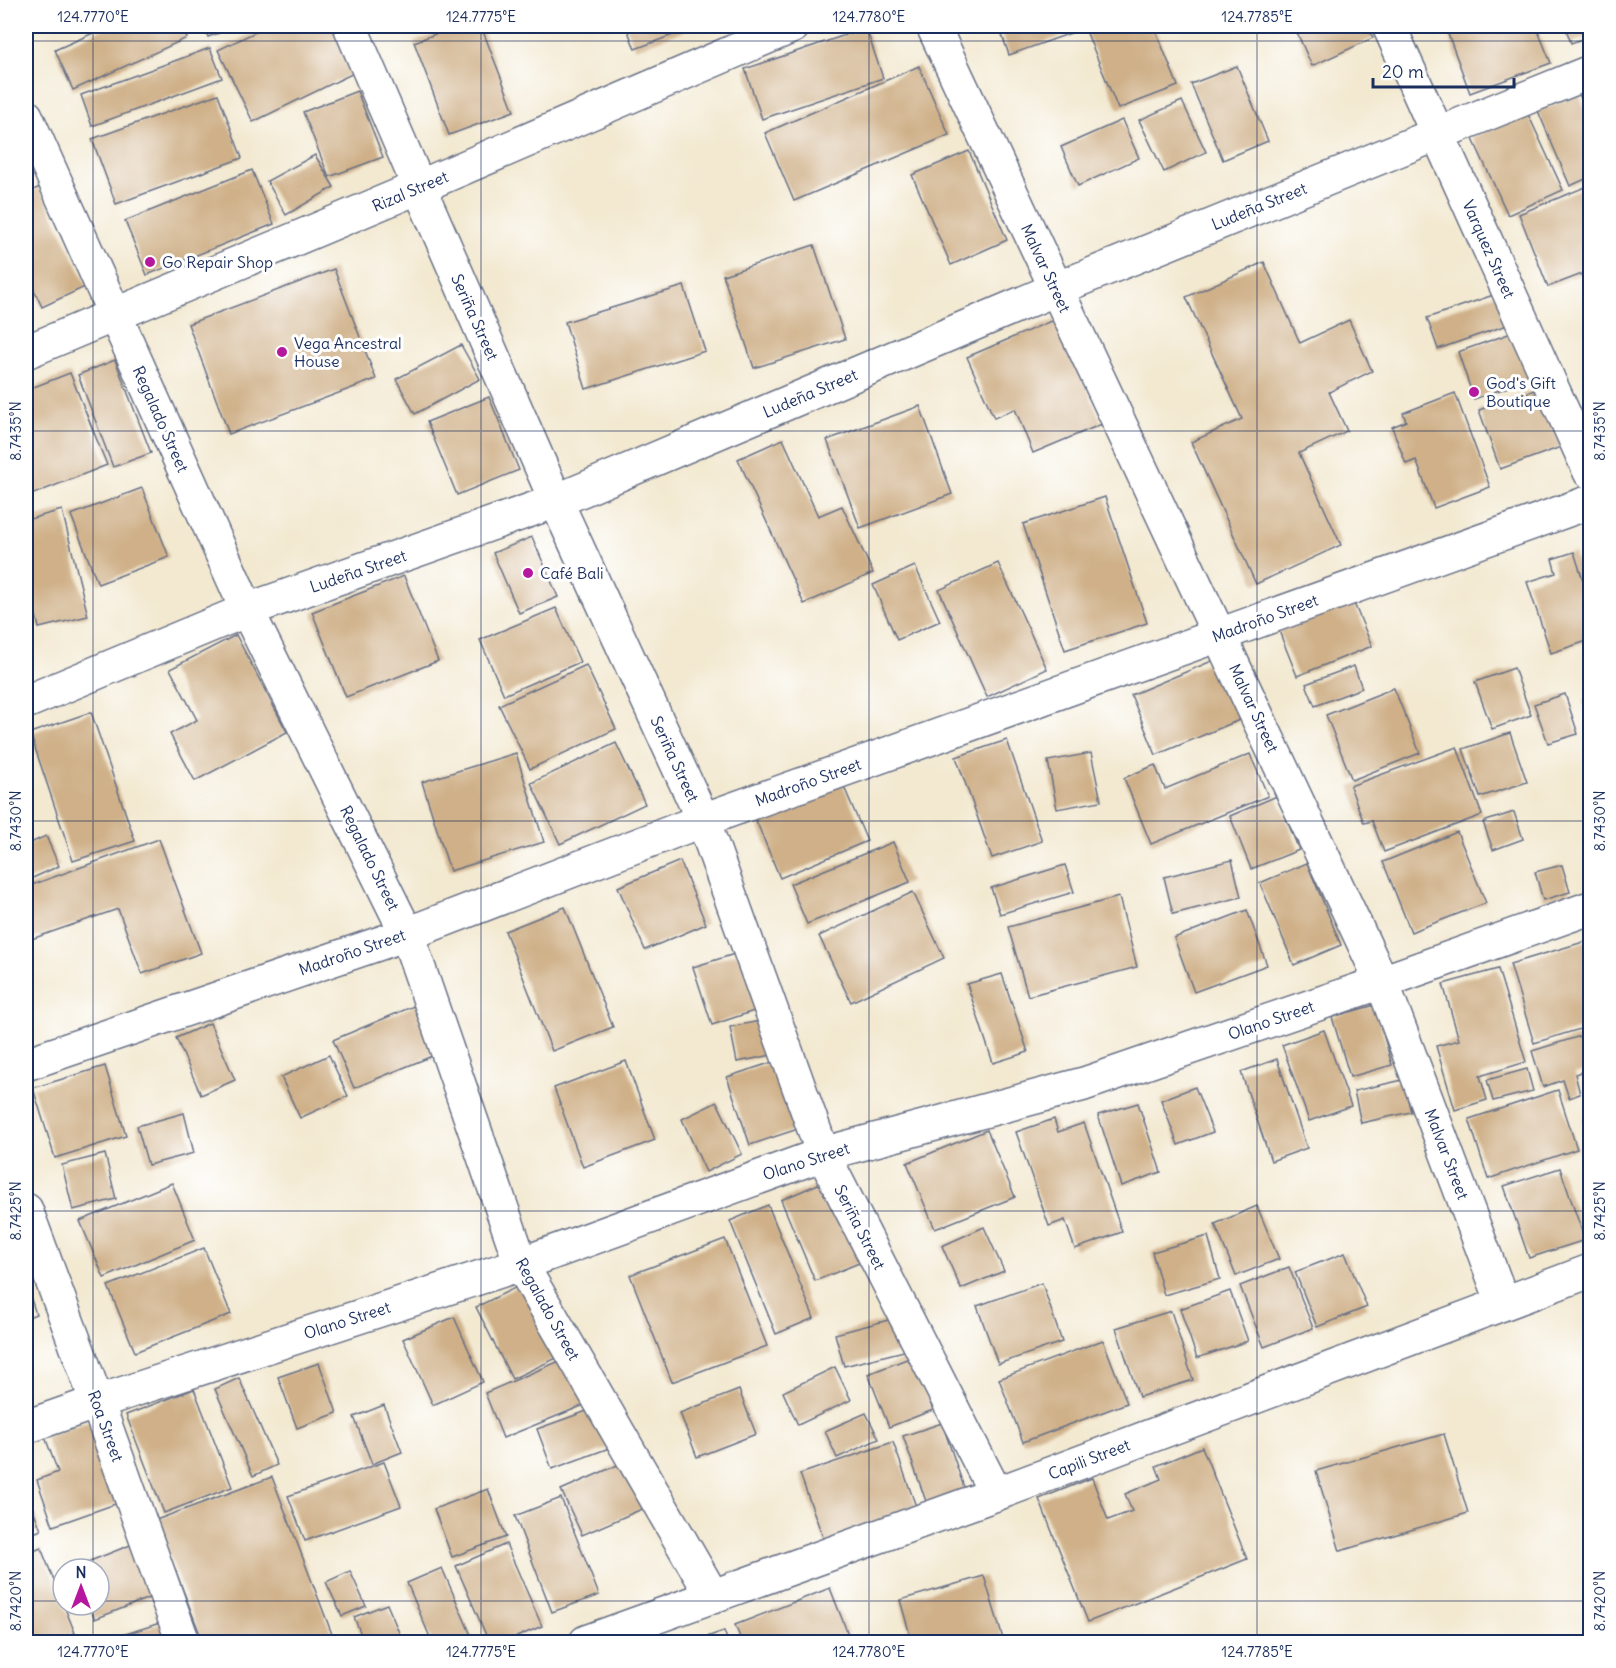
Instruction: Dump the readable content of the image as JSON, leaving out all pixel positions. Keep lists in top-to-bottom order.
{
  "streets": {
    "street": [
      "Rizal Street",
      "Ludeña Street",
      "Varquez Street",
      "Malvar Street",
      "Seriña Street",
      "Regalado Street",
      "Madroño Street",
      "Olano Street",
      "Roa Street",
      "Capili Street"
    ]
  },
  "crossings": [
    ["Rizal Street", "Seriña Street"],
    ["Rizal Street", "Regalado Street"],
    ["Ludeña Street", "Varquez Street"],
    ["Ludeña Street", "Malvar Street"],
    ["Ludeña Street", "Seriña Street"],
    ["Ludeña Street", "Regalado Street"],
    ["Malvar Street", "Madroño Street"],
    ["Malvar Street", "Olano Street"],
    ["Malvar Street", "Capili Street"],
    ["Seriña Street", "Madroño Street"],
    ["Seriña Street", "Olano Street"],
    ["Seriña Street", "Capili Street"],
    ["Regalado Street", "Madroño Street"],
    ["Regalado Street", "Olano Street"],
    ["Regalado Street", "Capili Street"],
    ["Olano Street", "Roa Street"]
  ],
  "places": [
    "Go Repair Shop",
    "Vega Ancestral House",
    "God's Gift Boutique",
    "Café Bali"
  ],
  "scale_bar": "20 m",
  "north": "top",
  "coordinates": [
    "124.7770°E",
    "124.7775°E",
    "124.7780°E",
    "124.7785°E",
    "8.7435°N",
    "8.7430°N",
    "8.7425°N",
    "8.7420°N"
  ]
}
